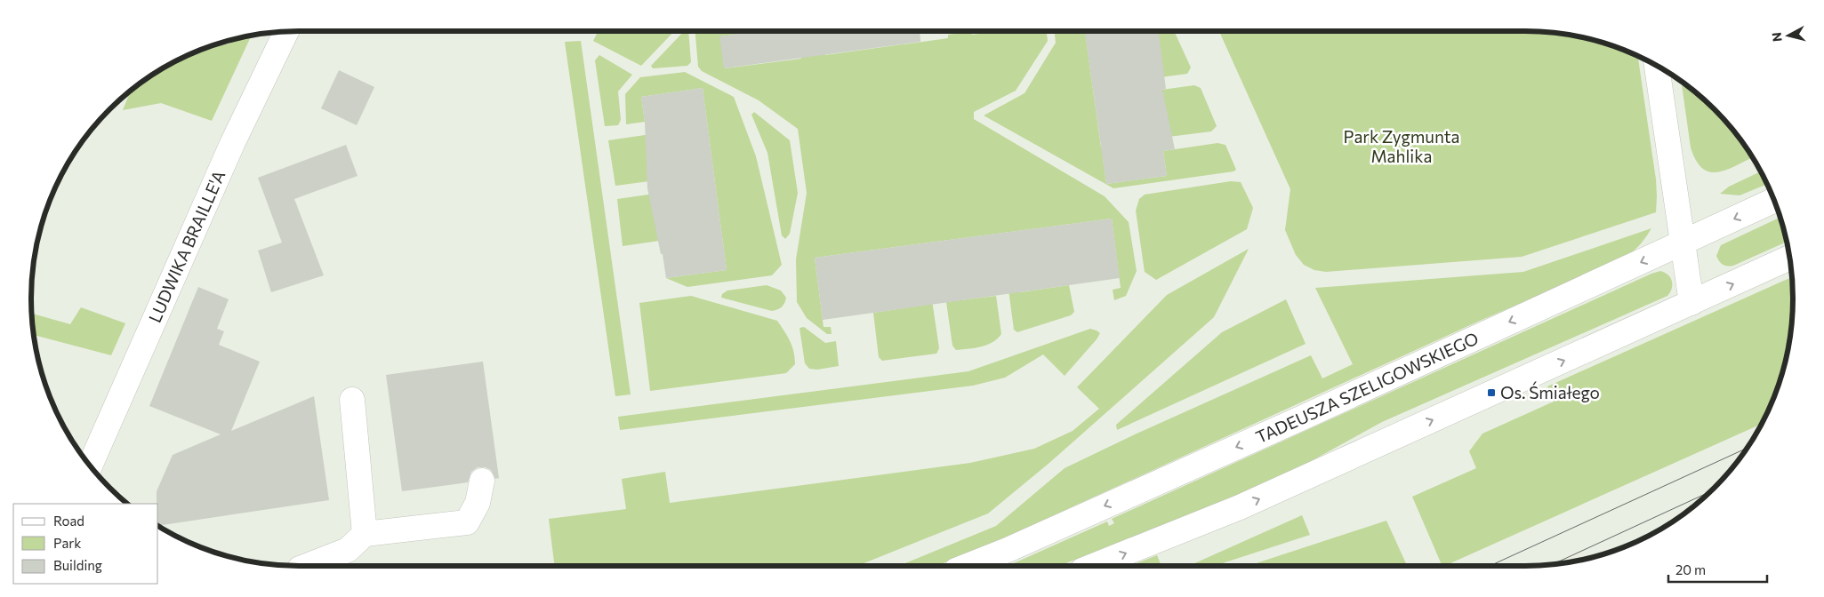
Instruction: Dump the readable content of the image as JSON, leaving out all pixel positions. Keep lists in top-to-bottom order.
{
  "streets": {
    "street": ["LUDWIKA BRAILLE'A", "TADEUSZA SZELIGOWSKIEGO"]
  },
  "parks": ["Park Zygmunta Mahlika"],
  "places": {
    "transit": ["Os. Śmiałego"]
  },
  "legend": ["Road", "Park", "Building"],
  "scale_bar": "20 m",
  "north": "left"
}
